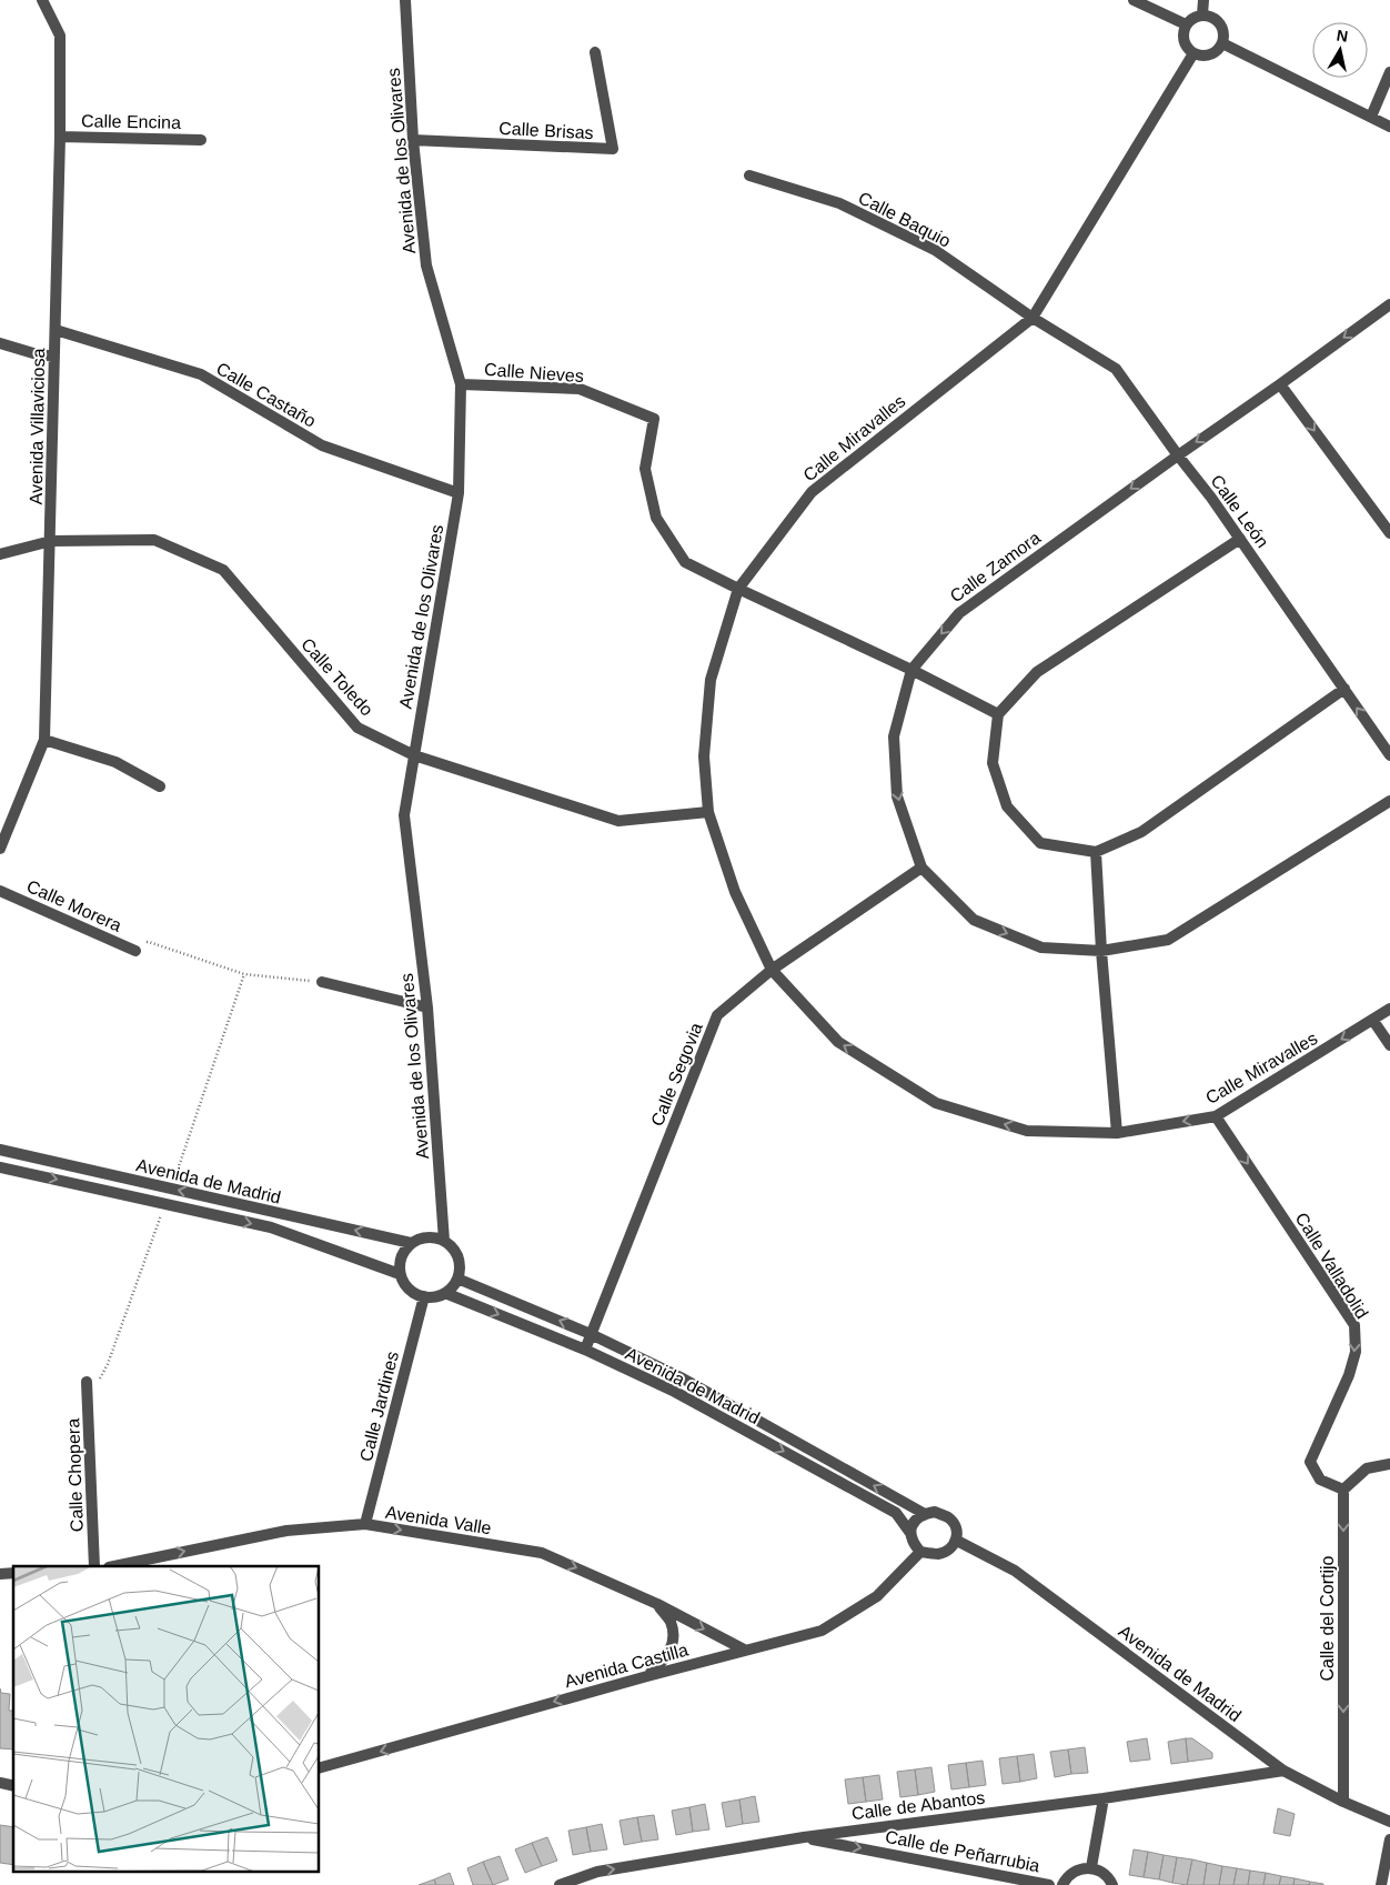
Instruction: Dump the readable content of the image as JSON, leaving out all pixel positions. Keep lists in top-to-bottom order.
{
  "streets": {
    "street": [
      "Calle Encina",
      "Calle Brisas",
      "Avenida de los Olivares",
      "Calle Baquio",
      "Calle Nieves",
      "Calle Castaño",
      "Avenida Villaviciosa",
      "Calle Miravalles",
      "Calle León",
      "Calle Zamora",
      "Calle Toledo",
      "Calle Morera",
      "Calle Segovia",
      "Avenida de Madrid",
      "Calle Valladolid",
      "Calle Jardines",
      "Calle Chopera",
      "Avenida Valle",
      "Calle del Cortijo",
      "Avenida Castilla",
      "Calle de Abantos",
      "Calle de Peñarrubia"
    ]
  },
  "crossings": [
    ["Calle Encina", "Avenida Villaviciosa"],
    ["Calle Brisas", "Avenida de los Olivares"],
    ["Avenida de los Olivares", "Calle Nieves"],
    ["Avenida de los Olivares", "Calle Castaño"],
    ["Avenida de los Olivares", "Calle Toledo"],
    ["Avenida de los Olivares", "Avenida de Madrid"],
    ["Avenida de los Olivares", "Calle Jardines"],
    ["Calle Baquio", "Calle Miravalles"],
    ["Calle Baquio", "Calle León"],
    ["Calle Nieves", "Calle Miravalles"],
    ["Calle Castaño", "Avenida Villaviciosa"],
    ["Avenida Villaviciosa", "Calle Toledo"],
    ["Calle Miravalles", "Calle León"],
    ["Calle Miravalles", "Calle Toledo"],
    ["Calle Miravalles", "Calle Segovia"],
    ["Calle Miravalles", "Calle Valladolid"],
    ["Calle León", "Calle Zamora"],
    ["Calle Zamora", "Calle Segovia"],
    ["Calle Segovia", "Avenida de Madrid"],
    ["Avenida de Madrid", "Calle Jardines"],
    ["Avenida de Madrid", "Calle del Cortijo"],
    ["Avenida de Madrid", "Avenida Castilla"],
    ["Avenida de Madrid", "Calle de Abantos"],
    ["Calle Valladolid", "Calle del Cortijo"],
    ["Calle Jardines", "Avenida Valle"],
    ["Avenida Valle", "Avenida Castilla"],
    ["Calle de Abantos", "Calle de Peñarrubia"]
  ],
  "one_way": [
    "Calle Valladolid",
    "Avenida Valle",
    "Calle del Cortijo",
    "Avenida Castilla",
    "Calle de Peñarrubia"
  ],
  "north": "top"
}
